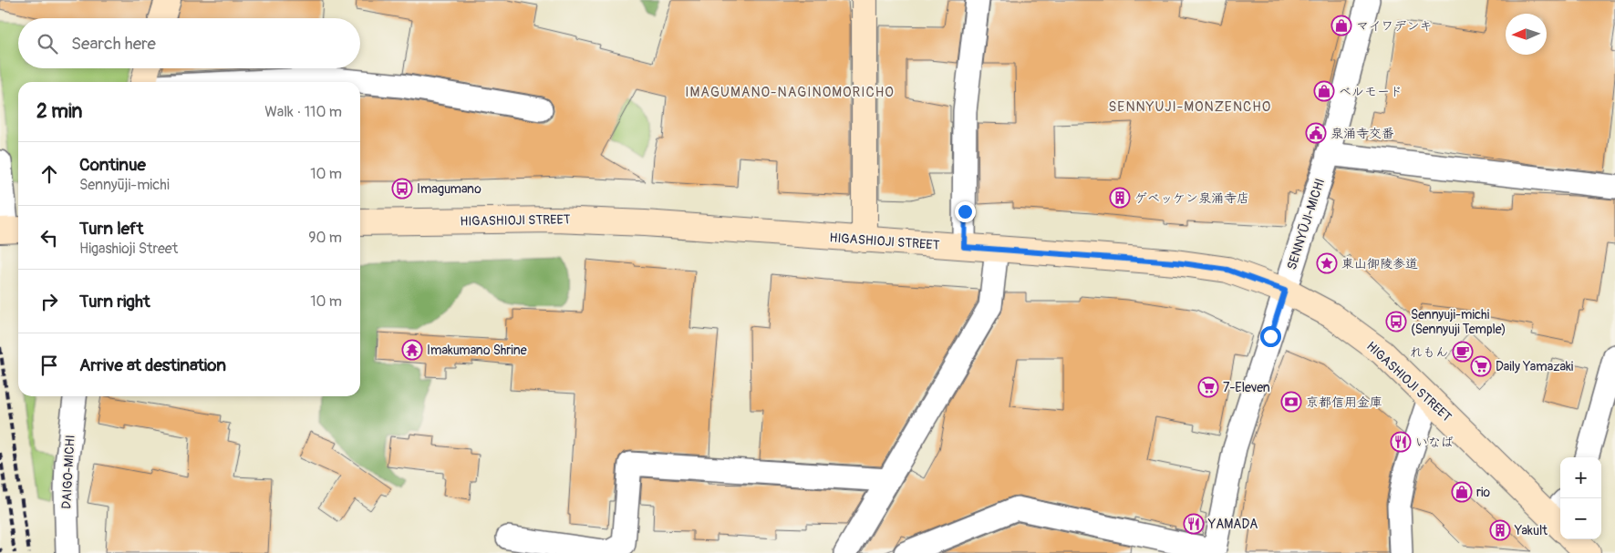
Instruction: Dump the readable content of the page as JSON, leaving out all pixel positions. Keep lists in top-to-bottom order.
{
  "streets": {
    "main road": ["HIGASHIOJI STREET"],
    "street": ["SENNYŪJI-MICHI", "DAIGO-MICHI"]
  },
  "crossings": [
    ["HIGASHIOJI STREET", "SENNYŪJI-MICHI"]
  ],
  "districts": ["IMAGUMANO-NAGINOMORICHO", "SENNYUJI-MONZENCHO"],
  "places": {
    "shop": ["マイワデンキ", "ベルモード", "rio"],
    "public building": ["泉涌寺交番"],
    "bus stop": ["Imagumano", "Sennyuji-michi (Sennyuji Temple)"],
    "building": ["ゲベッケン泉涌寺店", "Yakult"],
    "place": ["東山御陵参道"],
    "temple": ["Imakumano Shrine"],
    "cafe": ["れもん"],
    "supermarket": ["Daily Yamazaki", "7-Eleven"],
    "bank": ["京都信用金庫"],
    "restaurant": ["いなば", "YAMADA"]
  },
  "north": "left",
  "page": {
    "search": "Search here",
    "heading": ["2 min", "Walk · 110 m"],
    "list": [
      ["Continue", "Sennyūji-michi", "10 m"],
      ["Turn left", "Higashioji Street", "90 m"],
      ["Turn right", "10 m"],
      "Arrive at destination"
    ],
    "map_buttons": ["+", "−"]
  }
}
